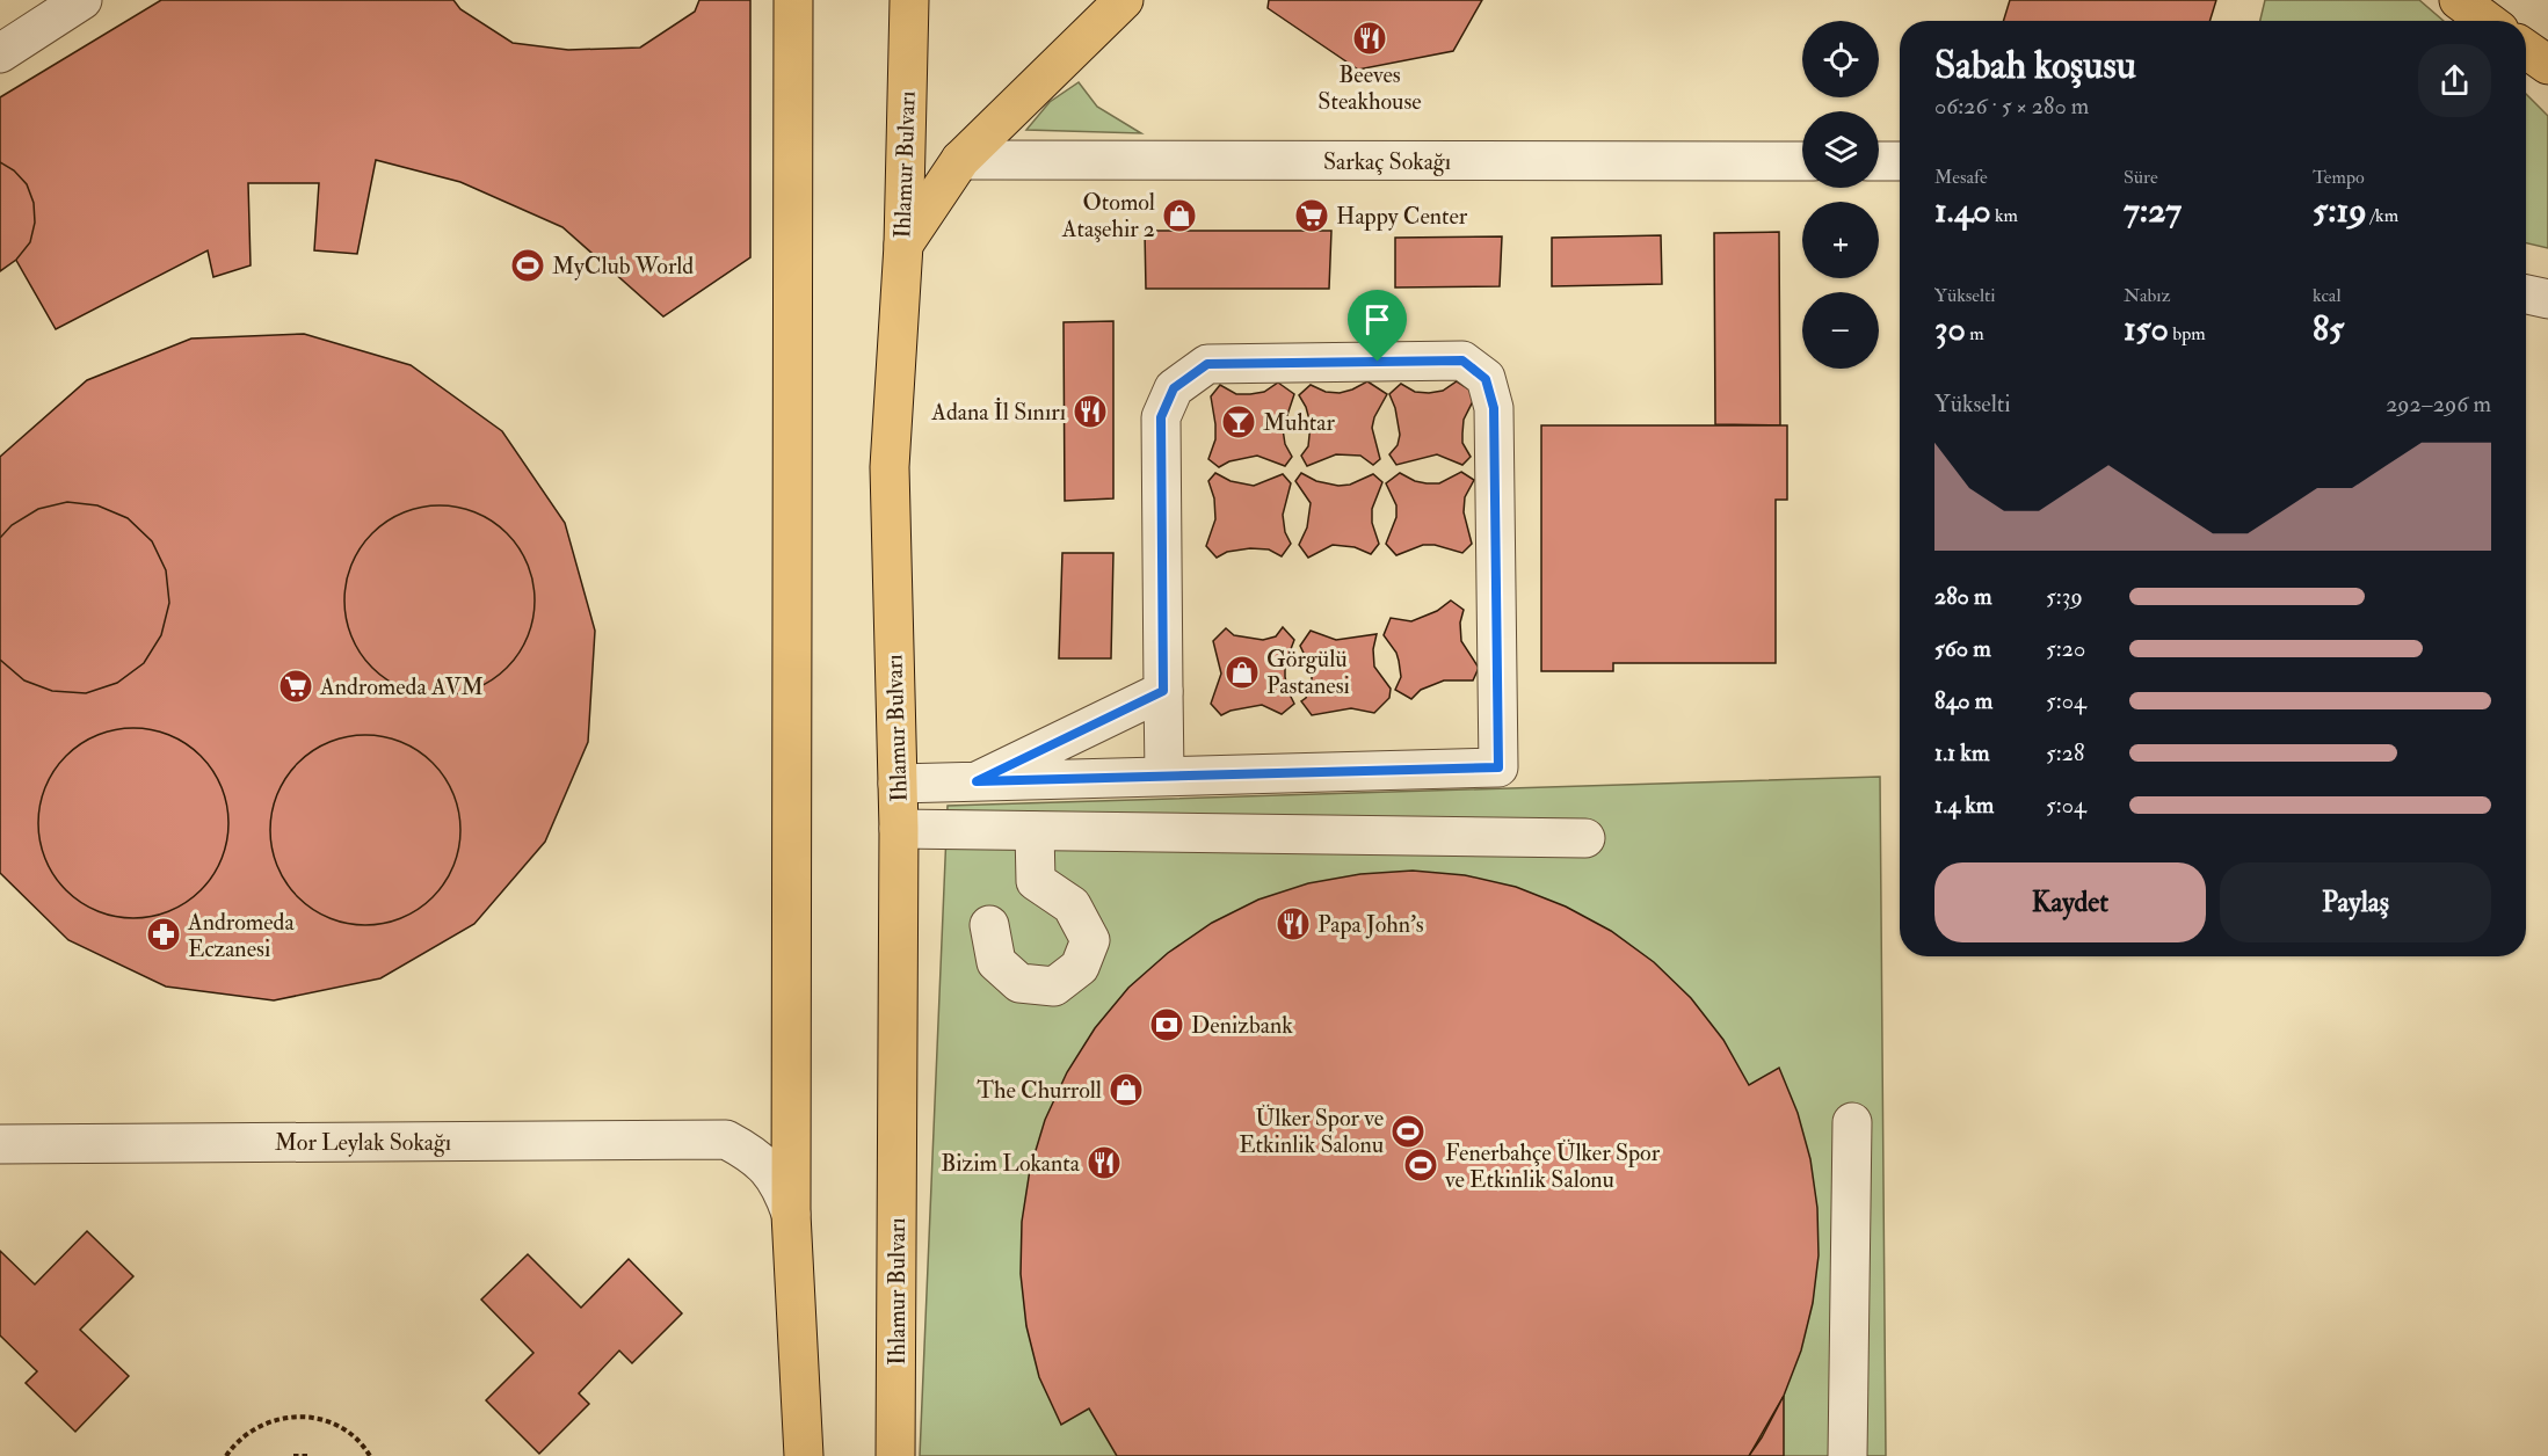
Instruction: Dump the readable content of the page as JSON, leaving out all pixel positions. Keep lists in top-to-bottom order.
{
  "streets": {
    "main road": ["Ihlamur Bulvarı"],
    "street": ["Sarkaç Sokağı", "Mor Leylak Sokağı"]
  },
  "places": {
    "restaurant": [
      "Beeves Steakhouse",
      "Adana İl Sınırı",
      "Papa John's",
      "Bizim Lokanta"
    ],
    "shop": ["Otomol Ataşehir 2", "Görgülü Pastanesi", "The Churroll"],
    "supermarket": ["Happy Center", "Andromeda AVM"],
    "sports": ["MyClub World", "Ülker Spor ve Etkinlik Salonu", "Fenerbahçe Ülker Spor ve Etkinlik Salonu"],
    "bar": ["Muhtar"],
    "pharmacy": ["Andromeda Eczanesi"],
    "bank": ["Denizbank"]
  },
  "page": {
    "map_buttons": ["+", "−"],
    "heading": ["Sabah koşusu", "06:26 · 5 × 280 m"],
    "stats": [
      ["Mesafe", "1.40 km"],
      ["Süre", "7:27"],
      ["Tempo", "5:19 /km"],
      ["Yükselti", "30 m"],
      ["Nabız", "150 bpm"],
      ["kcal", "85"]
    ],
    "chart": ["Yükselti", "292–296 m"],
    "list": [
      {
        "name": "280 m",
        "note": "5:39"
      },
      {
        "name": "560 m",
        "note": "5:20"
      },
      {
        "name": "840 m",
        "note": "5:04"
      },
      {
        "name": "1.1 km",
        "note": "5:28"
      },
      {
        "name": "1.4 km",
        "note": "5:04"
      }
    ],
    "buttons": ["Kaydet", "Paylaş"]
  }
}
